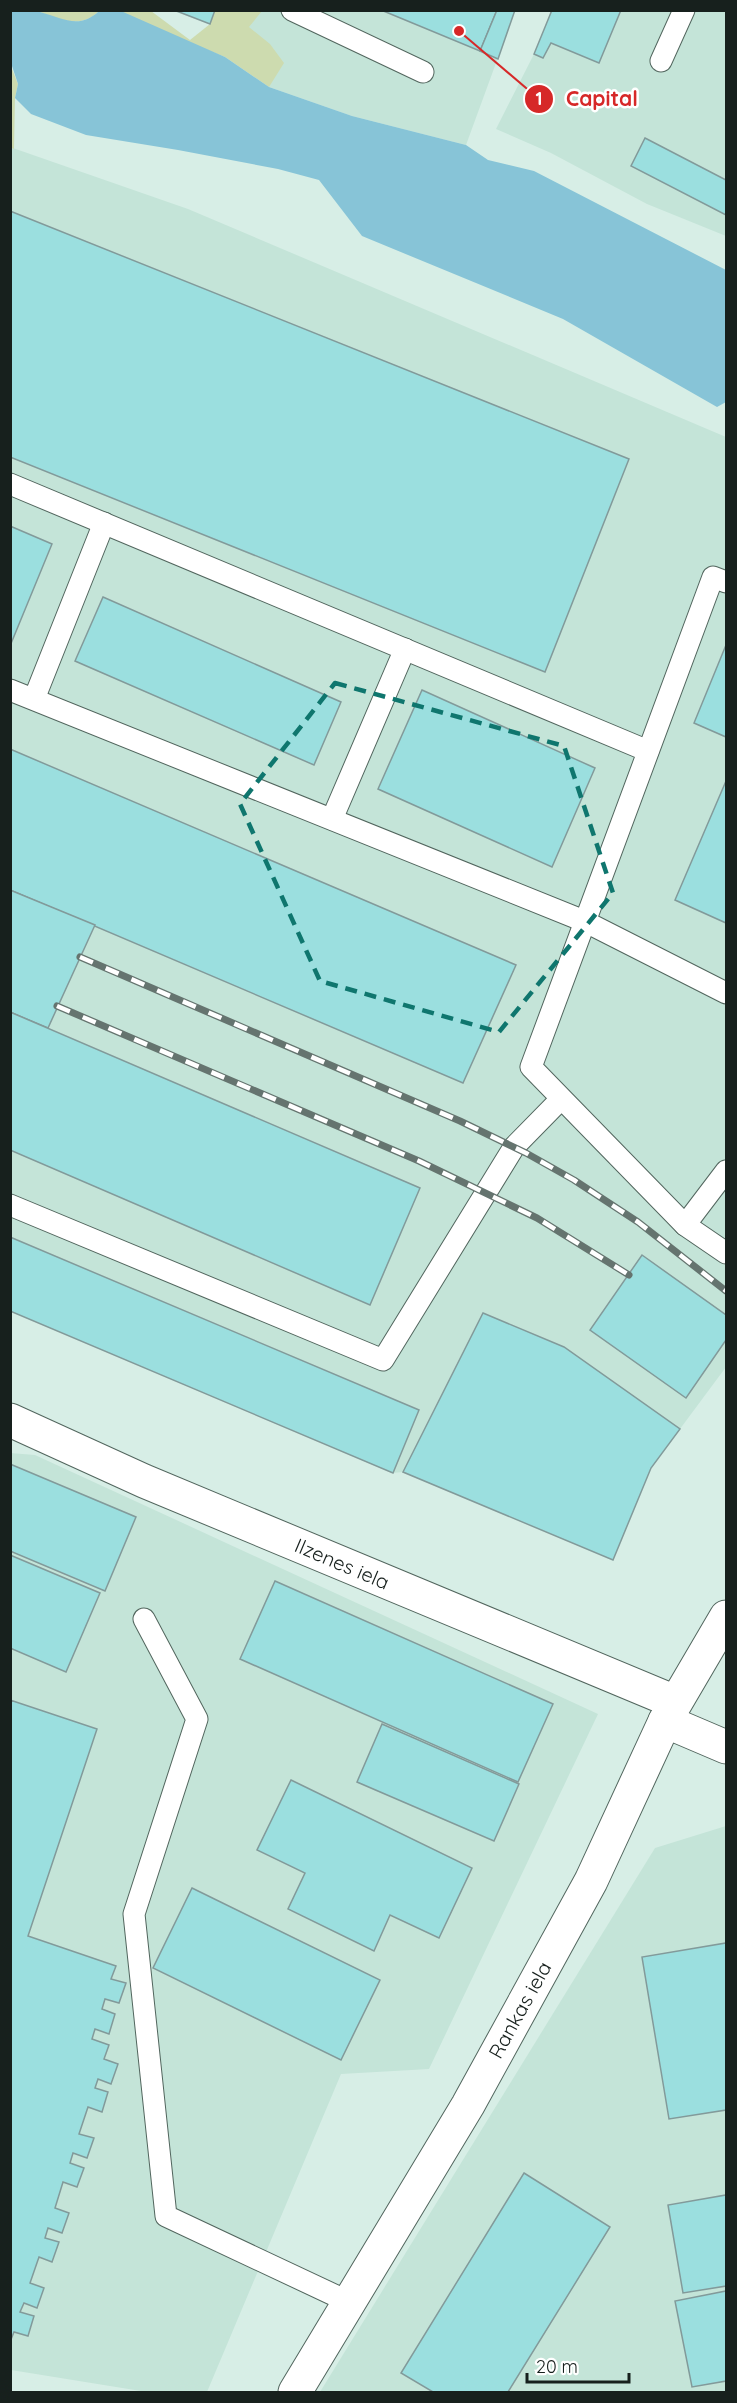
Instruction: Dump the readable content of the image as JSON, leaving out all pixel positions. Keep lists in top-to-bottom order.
{
  "streets": {
    "street": ["Ilzenes iela", "Rankas iela"]
  },
  "crossings": [
    ["Ilzenes iela", "Rankas iela"]
  ],
  "places": ["Capital"],
  "scale_bar": "20 m"
}
